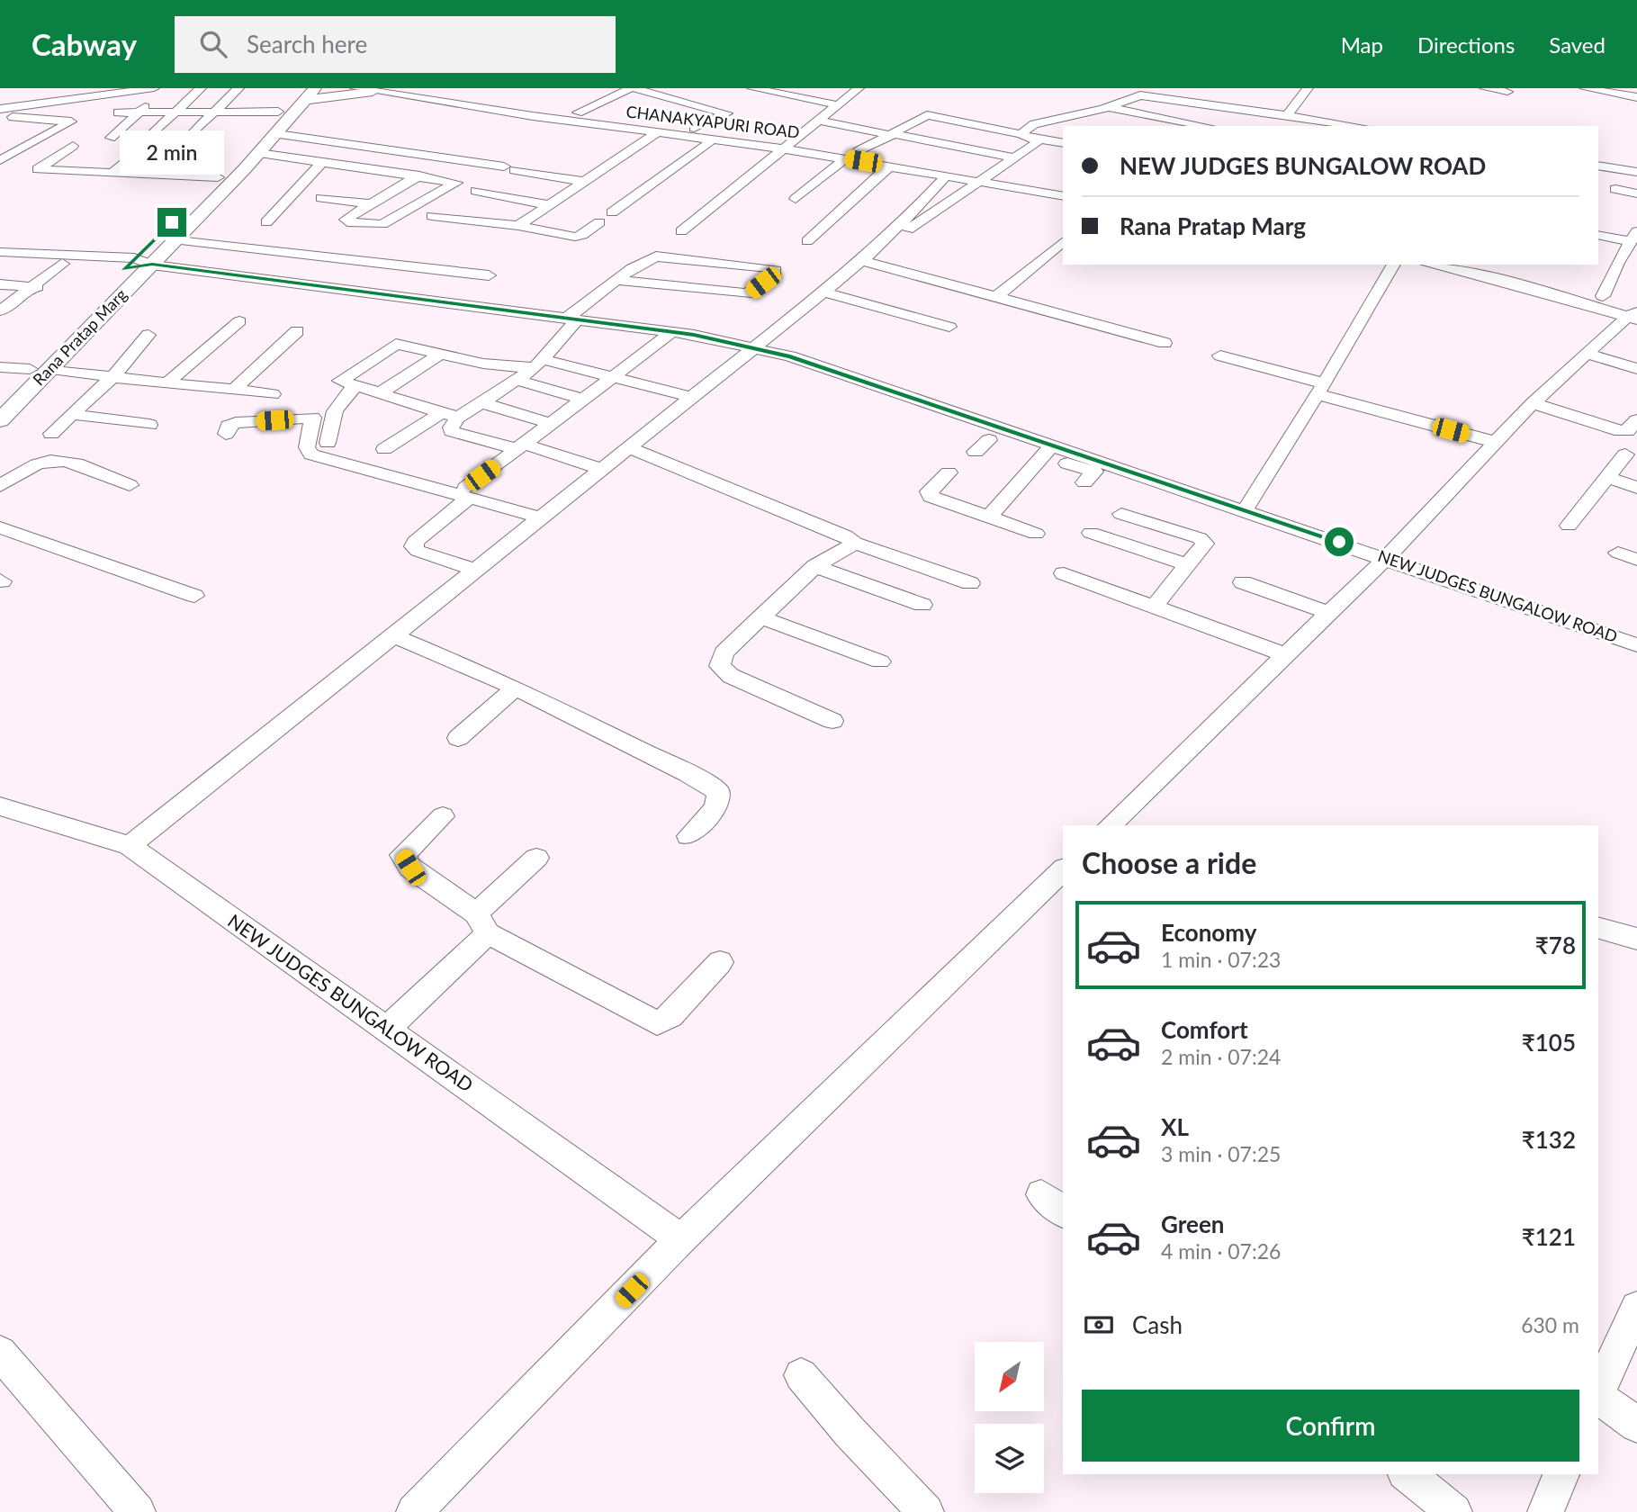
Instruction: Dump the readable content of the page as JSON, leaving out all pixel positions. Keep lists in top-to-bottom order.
{
  "streets": {
    "main road": ["Rana Pratap Marg"],
    "street": ["CHANAKYAPURI ROAD", "NEW JUDGES BUNGALOW ROAD"]
  },
  "north": "bottom left",
  "page": {
    "header": "Cabway",
    "search": "Search here",
    "nav": ["Map", "Directions", "Saved"],
    "banner": ["NEW JUDGES BUNGALOW ROAD", "Rana Pratap Marg"],
    "bubble": "2 min",
    "heading": "Choose a ride",
    "list": [
      {
        "name": "Economy",
        "note": "1 min · 07:23",
        "value": "₹78"
      },
      {
        "name": "Comfort",
        "note": "2 min · 07:24",
        "value": "₹105"
      },
      {
        "name": "XL",
        "note": "3 min · 07:25",
        "value": "₹132"
      },
      {
        "name": "Green",
        "note": "4 min · 07:26",
        "value": "₹121"
      }
    ],
    "pay": ["Cash", "630 m"],
    "buttons": "Confirm"
  }
}
